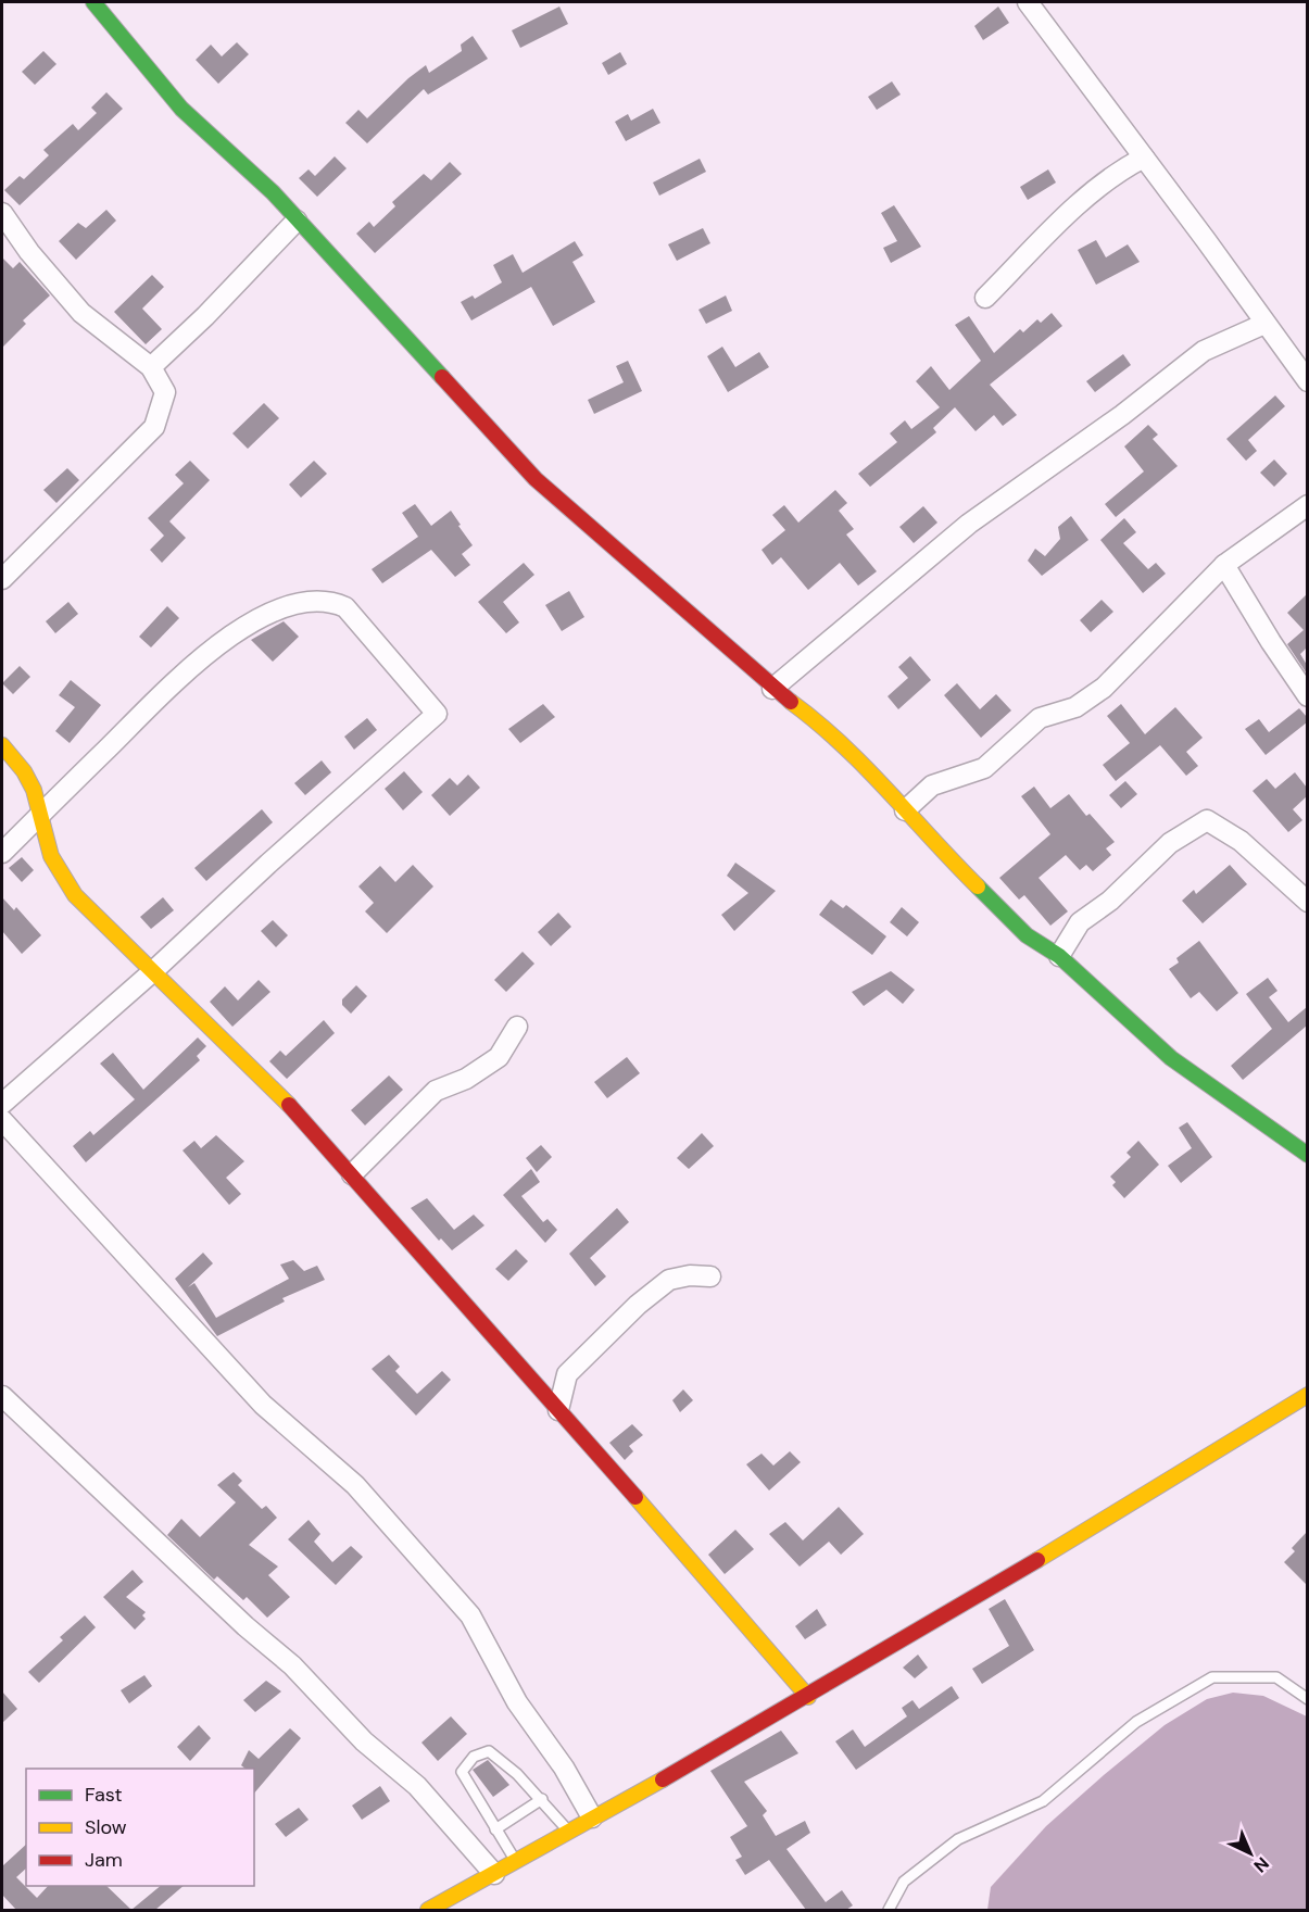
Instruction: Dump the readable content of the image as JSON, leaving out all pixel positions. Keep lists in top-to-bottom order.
{
  "legend": ["Fast", "Slow", "Jam"],
  "north": "bottom right"
}
